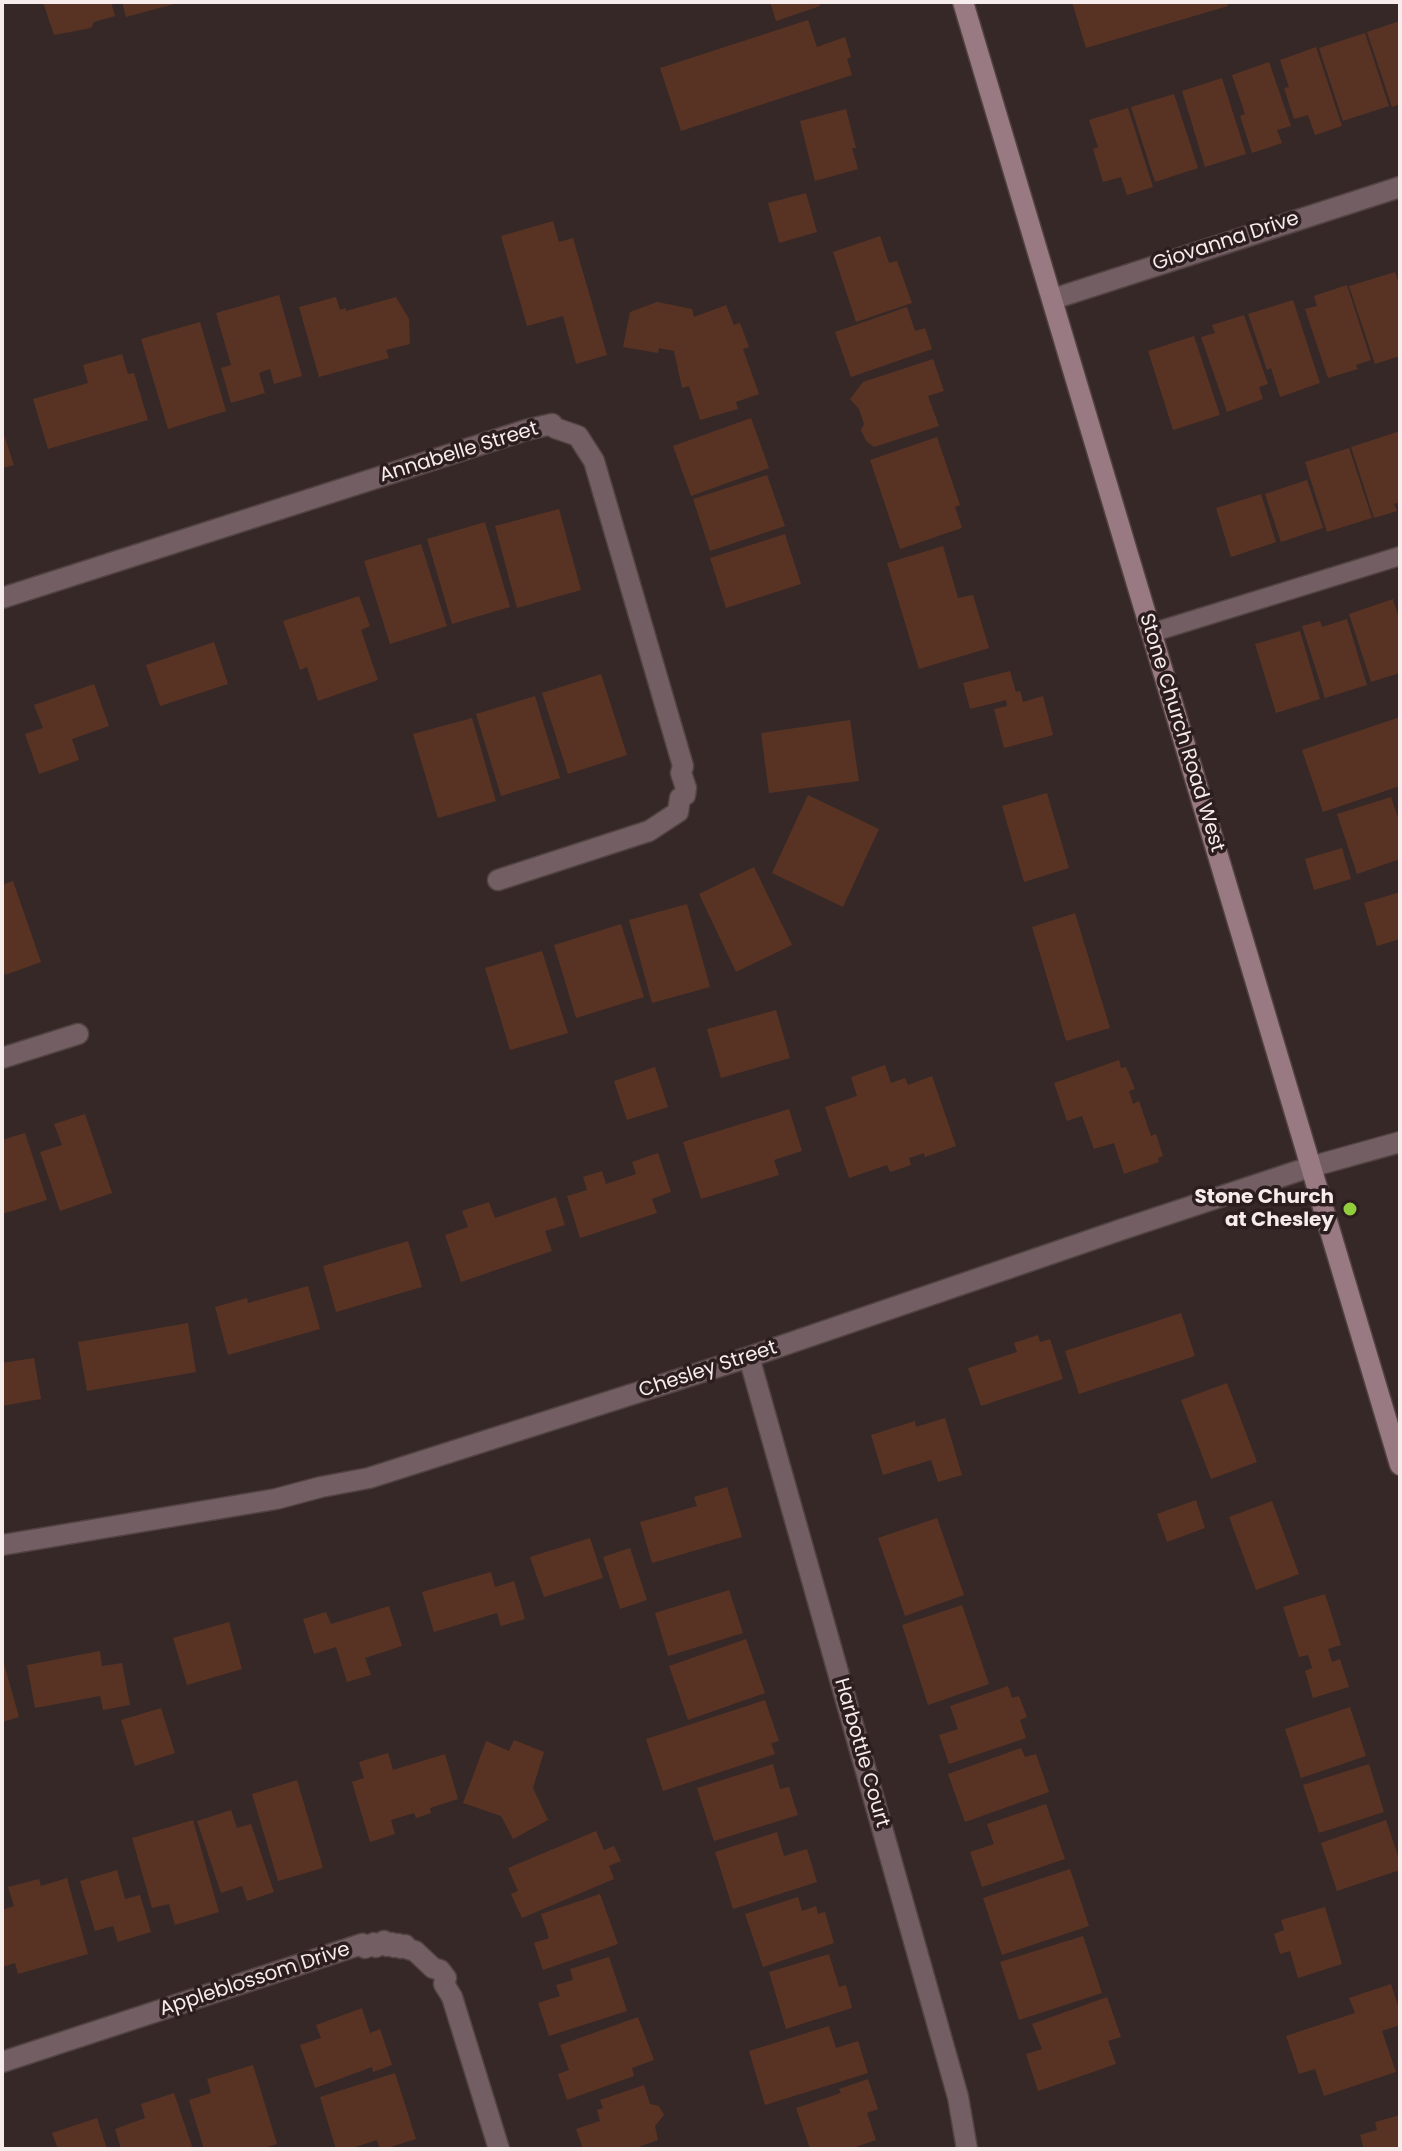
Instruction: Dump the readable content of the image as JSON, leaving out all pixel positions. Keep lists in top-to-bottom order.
{
  "streets": {
    "main road": ["Stone Church Road West"],
    "street": [
      "Giovanna Drive",
      "Annabelle Street",
      "Chesley Street",
      "Harbottle Court",
      "Appleblossom Drive"
    ]
  },
  "crossings": [
    ["Giovanna Drive", "Stone Church Road West"],
    ["Stone Church Road West", "Chesley Street"],
    ["Chesley Street", "Harbottle Court"]
  ],
  "places": ["Stone Church at Chesley"]
}
